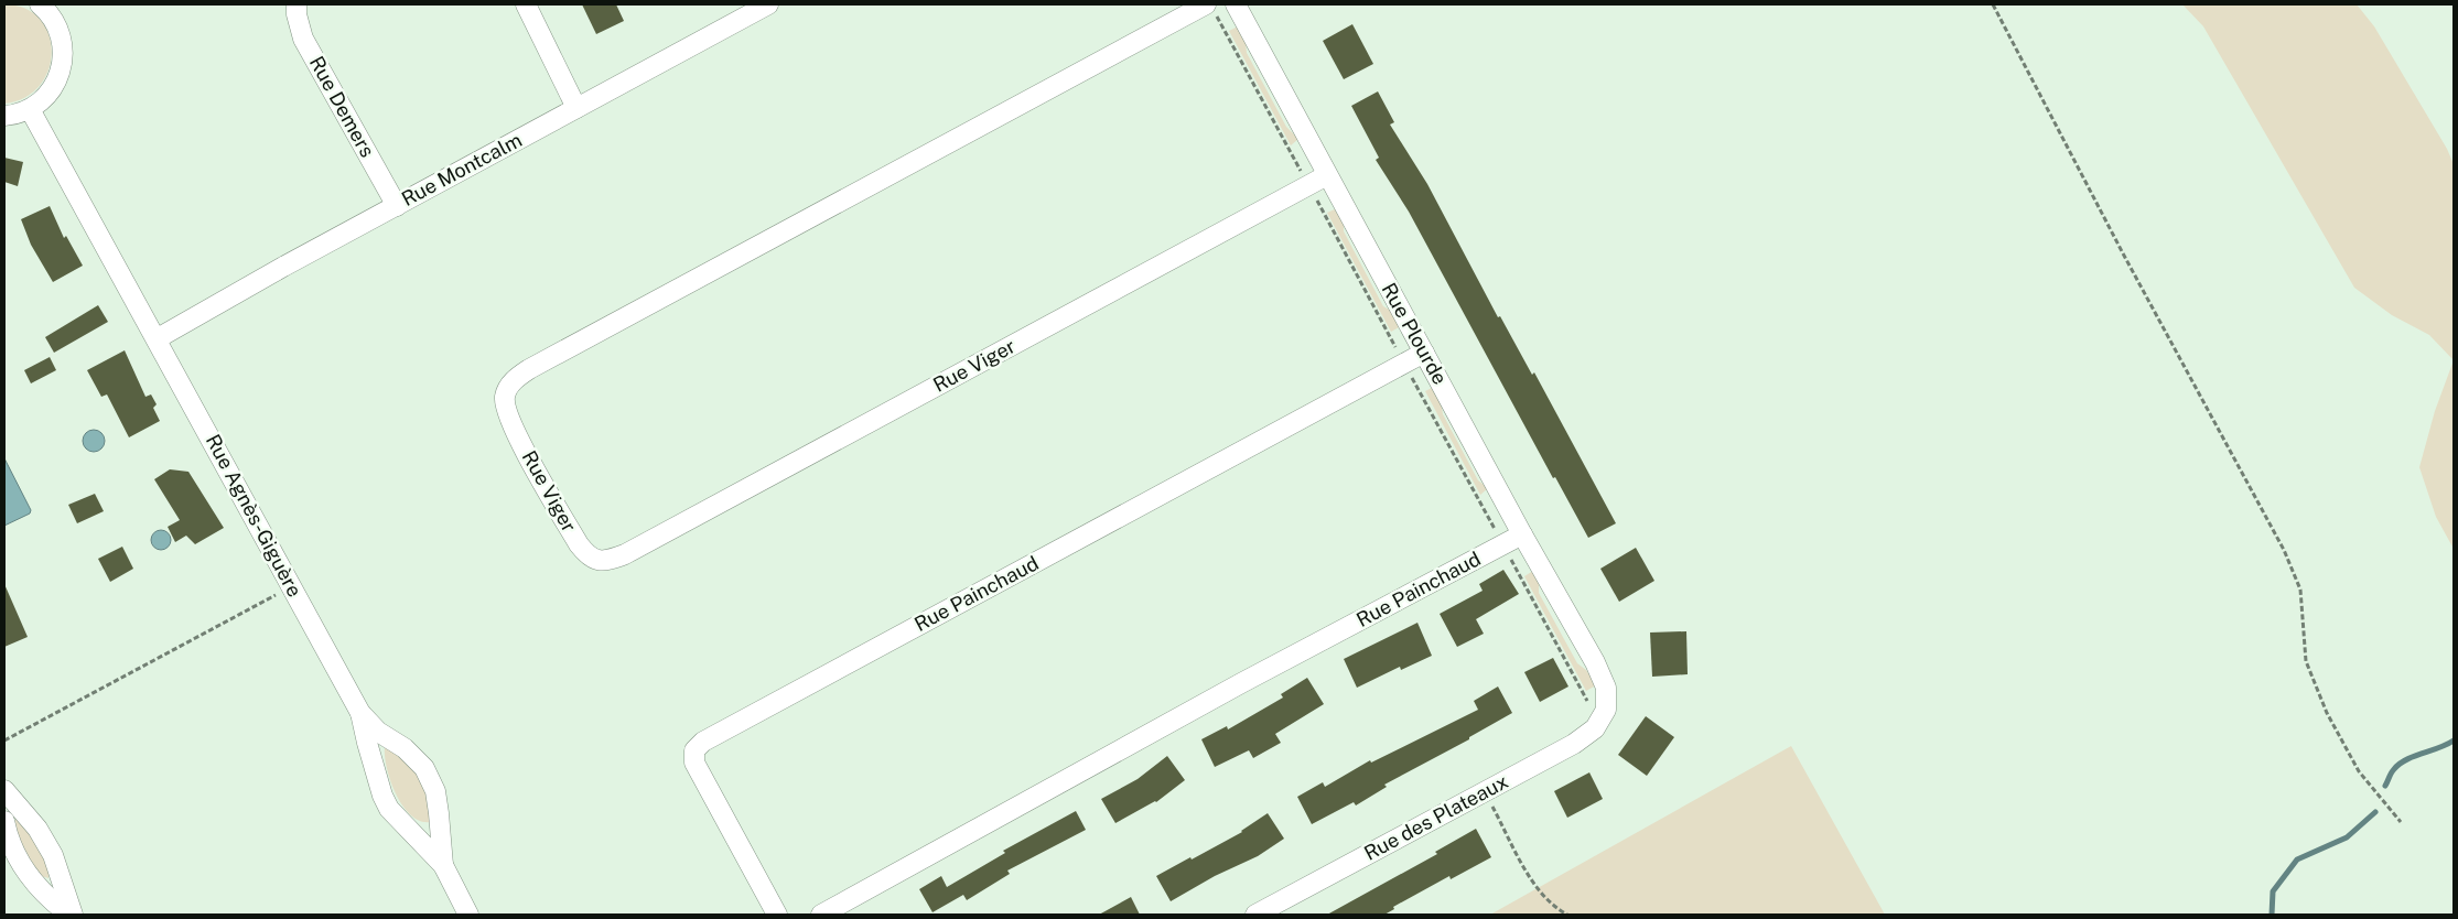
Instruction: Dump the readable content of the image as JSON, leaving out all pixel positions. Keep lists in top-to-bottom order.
{
  "streets": {
    "street": [
      "Rue Demers",
      "Rue Montcalm",
      "Rue Plourde",
      "Rue Viger",
      "Rue Agnès-Giguère",
      "Rue Painchaud",
      "Rue des Plateaux"
    ]
  },
  "crossings": [
    ["Rue Demers", "Rue Montcalm"],
    ["Rue Montcalm", "Rue Agnès-Giguère"],
    ["Rue Plourde", "Rue Viger"],
    ["Rue Plourde", "Rue Painchaud"],
    ["Rue Plourde", "Rue des Plateaux"]
  ]
}
